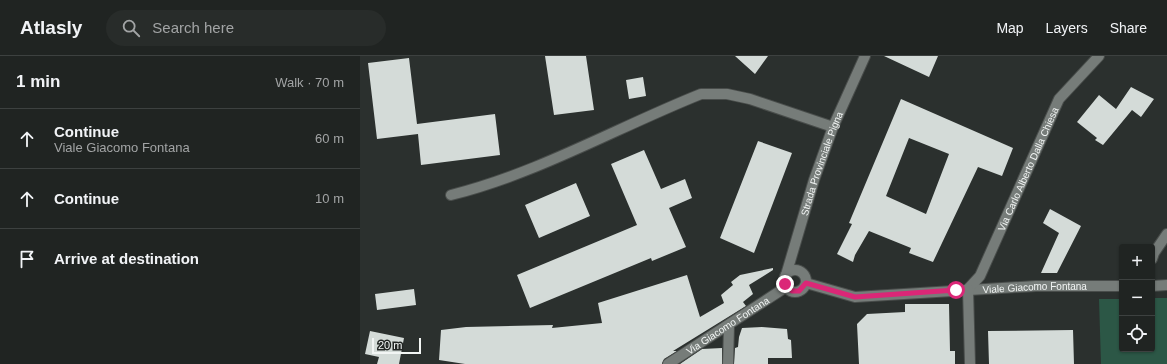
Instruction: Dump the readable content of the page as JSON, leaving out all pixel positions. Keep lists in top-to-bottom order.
{
  "streets": {
    "street": [
      "Strada Provinciale Pigna",
      "Via Carlo Alberto Dalla Chiesa",
      "Viale Giacomo Fontana",
      "Via Giacomo Fontana"
    ]
  },
  "crossings": [
    ["Strada Provinciale Pigna", "Viale Giacomo Fontana"],
    ["Strada Provinciale Pigna", "Via Giacomo Fontana"],
    ["Via Carlo Alberto Dalla Chiesa", "Viale Giacomo Fontana"],
    ["Viale Giacomo Fontana", "Via Giacomo Fontana"]
  ],
  "scale_bar": "20 m",
  "page": {
    "header": "Atlasly",
    "search": "Search here",
    "nav": ["Map", "Layers", "Share"],
    "heading": ["1 min", "Walk · 70 m"],
    "list": [
      ["Continue", "Viale Giacomo Fontana", "60 m"],
      ["Continue", "10 m"],
      "Arrive at destination"
    ],
    "map_buttons": ["+", "−"],
    "scale": "20 m"
  }
}
